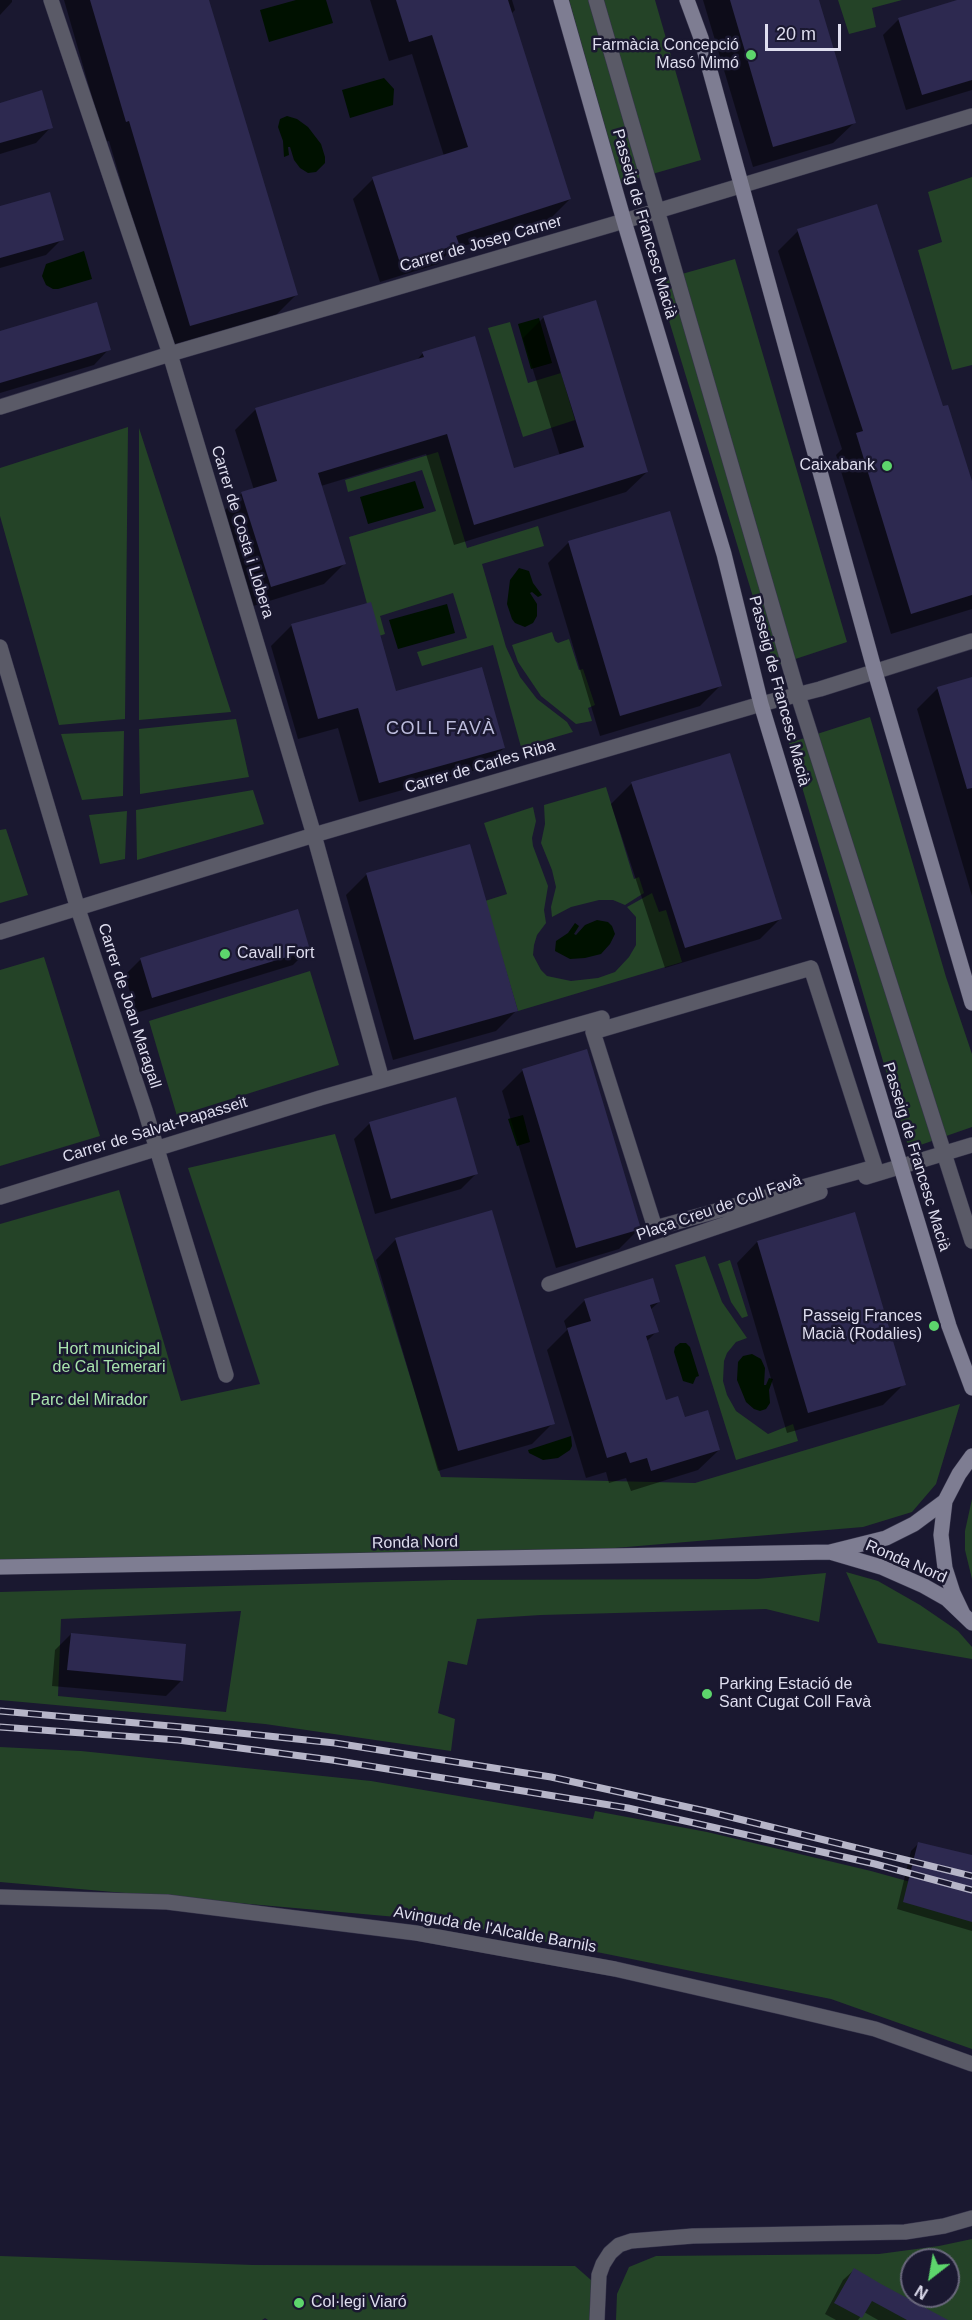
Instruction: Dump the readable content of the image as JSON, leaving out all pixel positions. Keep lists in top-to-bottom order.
{
  "streets": {
    "street": [
      "Passeig de Francesc Macià",
      "Carrer de Josep Carner",
      "Carrer de Costa i Llobera",
      "Carrer de Carles Riba",
      "Carrer de Joan Maragall",
      "Carrer de Salvat-Papasseit",
      "Plaça Creu de Coll Favà",
      "Ronda Nord",
      "Avinguda de l'Alcalde Barnils"
    ]
  },
  "crossings": [
    ["Passeig de Francesc Macià", "Carrer de Josep Carner"],
    ["Passeig de Francesc Macià", "Carrer de Carles Riba"],
    ["Passeig de Francesc Macià", "Plaça Creu de Coll Favà"],
    ["Carrer de Josep Carner", "Carrer de Costa i Llobera"],
    ["Carrer de Costa i Llobera", "Carrer de Carles Riba"],
    ["Carrer de Costa i Llobera", "Carrer de Salvat-Papasseit"],
    ["Carrer de Carles Riba", "Carrer de Joan Maragall"],
    ["Carrer de Joan Maragall", "Carrer de Salvat-Papasseit"]
  ],
  "districts": ["COLL FAVÀ"],
  "parks": ["Hort municipal de Cal Temerari", "Parc del Mirador"],
  "places": [
    "Farmàcia Concepció Masó Mimó",
    "Caixabank",
    "Cavall Fort",
    "Passeig Frances Macià (Rodalies)",
    "Parking Estació de Sant Cugat Coll Favà",
    "Col·legi Viaró"
  ],
  "scale_bar": "20 m",
  "north": "bottom left"
}
